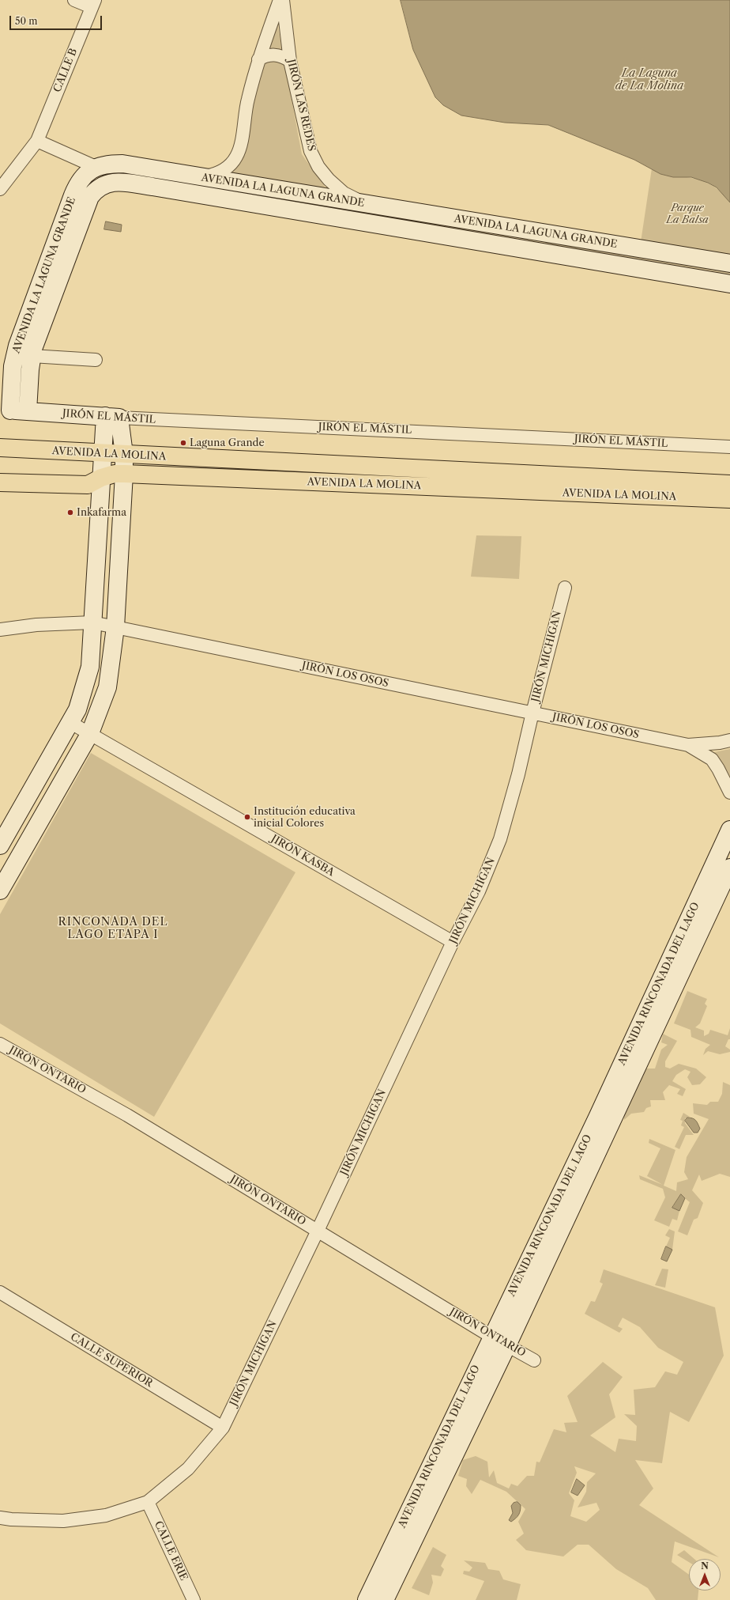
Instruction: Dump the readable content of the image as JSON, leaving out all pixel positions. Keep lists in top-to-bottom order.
{
  "streets": {
    "main road": ["AVENIDA LA MOLINA"],
    "street": [
      "CALLE B",
      "JIRÓN LAS REDES",
      "AVENIDA LA LAGUNA GRANDE",
      "JIRÓN EL MÁSTIL",
      "JIRÓN MICHIGAN",
      "JIRÓN LOS OSOS",
      "JIRÓN KASBA",
      "AVENIDA RINCONADA DEL LAGO",
      "JIRÓN ONTARIO",
      "CALLE SUPERIOR",
      "CALLE ERIE"
    ]
  },
  "crossings": [
    ["JIRÓN LAS REDES", "AVENIDA LA LAGUNA GRANDE"],
    ["AVENIDA LA LAGUNA GRANDE", "JIRÓN EL MÁSTIL"],
    ["JIRÓN MICHIGAN", "JIRÓN LOS OSOS"],
    ["JIRÓN MICHIGAN", "JIRÓN KASBA"],
    ["JIRÓN MICHIGAN", "JIRÓN ONTARIO"],
    ["JIRÓN MICHIGAN", "CALLE SUPERIOR"],
    ["JIRÓN MICHIGAN", "CALLE ERIE"],
    ["AVENIDA RINCONADA DEL LAGO", "JIRÓN ONTARIO"]
  ],
  "districts": ["RINCONADA DEL LAGO ETAPA I"],
  "water": ["La Laguna de La Molina"],
  "parks": ["Parque La Balsa"],
  "places": ["Laguna Grande", "Inkafarma", "Institución educativa inicial Colores"],
  "scale_bar": "50 m",
  "north": "top"
}
